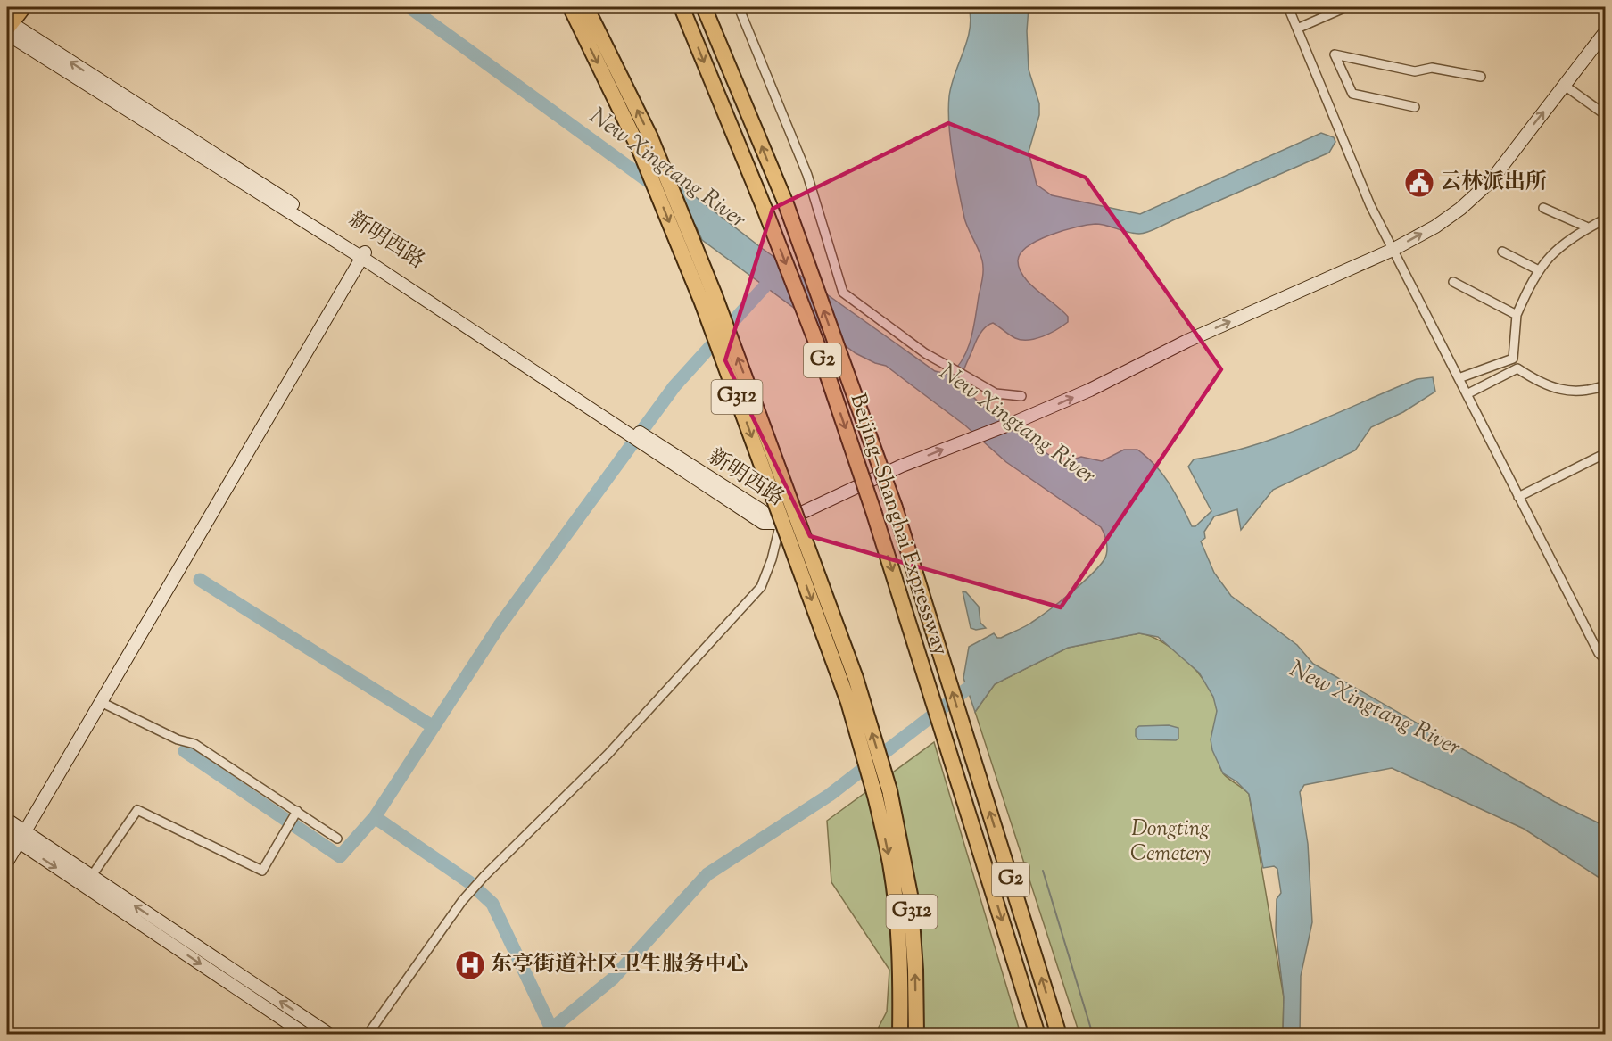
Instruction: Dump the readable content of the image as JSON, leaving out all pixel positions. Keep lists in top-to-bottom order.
{
  "streets": {
    "highway": ["G2", "G312", "Beijing–Shanghai Expressway"],
    "street": ["新明西路"]
  },
  "water": ["New Xingtang River"],
  "parks": ["Dongting Cemetery"],
  "places": {
    "public building": ["云林派出所"],
    "hospital": ["东亭街道社区卫生服务中心"]
  }
}
